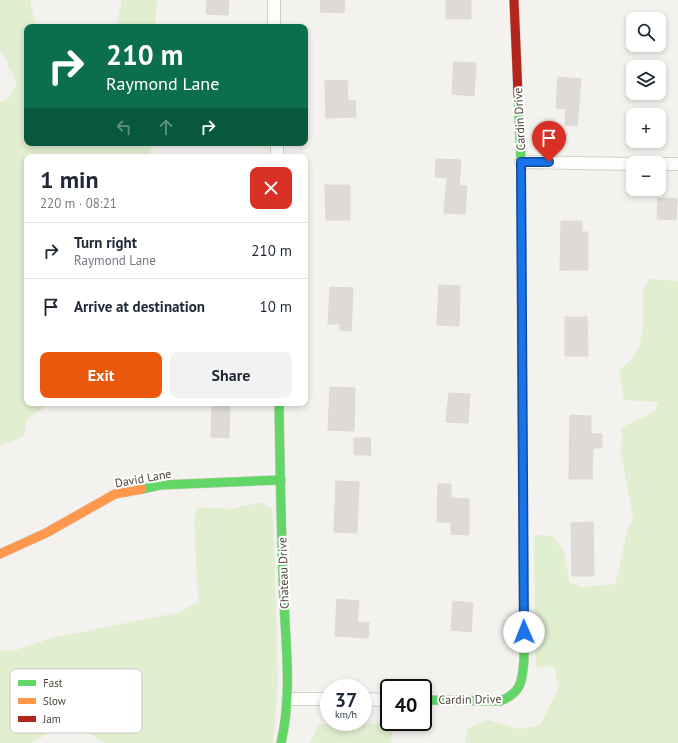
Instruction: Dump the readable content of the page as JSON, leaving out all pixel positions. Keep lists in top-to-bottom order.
{
  "streets": {
    "street": ["Cardin Drive", "David Lane", "Chateau Drive"]
  },
  "crossings": [
    ["David Lane", "Chateau Drive"]
  ],
  "legend": ["Fast", "Slow", "Jam"],
  "page": {
    "map_buttons": ["+", "−"],
    "turn": ["210 m", "Raymond Lane"],
    "heading": ["1 min", "220 m · 08:21"],
    "list": [
      {
        "name": "Turn right",
        "note": "Raymond Lane",
        "value": "210 m"
      },
      {
        "name": "Arrive at destination",
        "value": "10 m"
      }
    ],
    "buttons": ["Exit", "Share"],
    "speed": "37 km/h",
    "limit": "40"
  }
}
